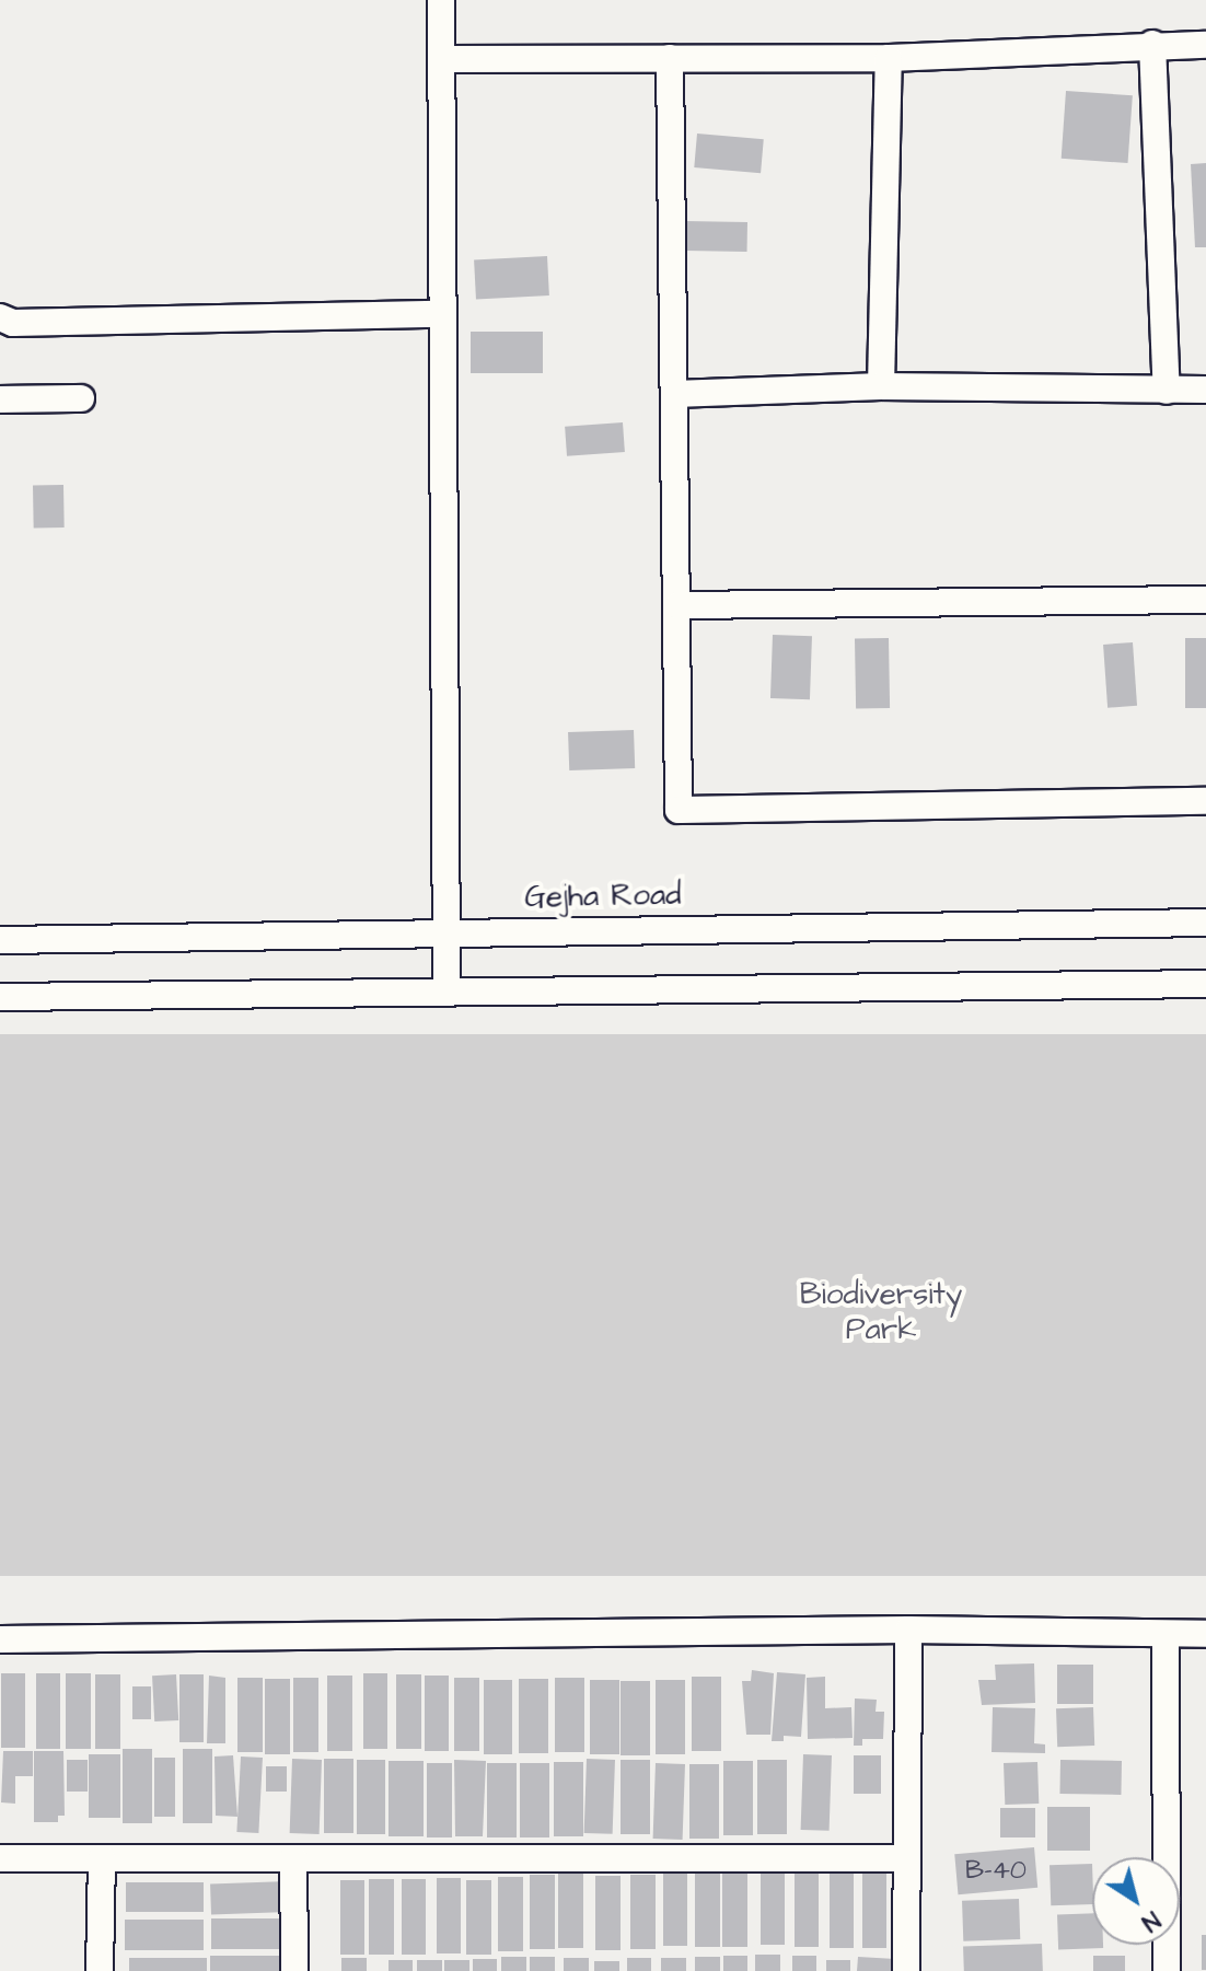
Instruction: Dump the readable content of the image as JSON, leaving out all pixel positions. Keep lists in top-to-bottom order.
{
  "streets": {
    "street": ["Gejha Road"]
  },
  "parks": ["Biodiversity Park"],
  "house_numbers": ["B-40"],
  "north": "bottom right"
}
